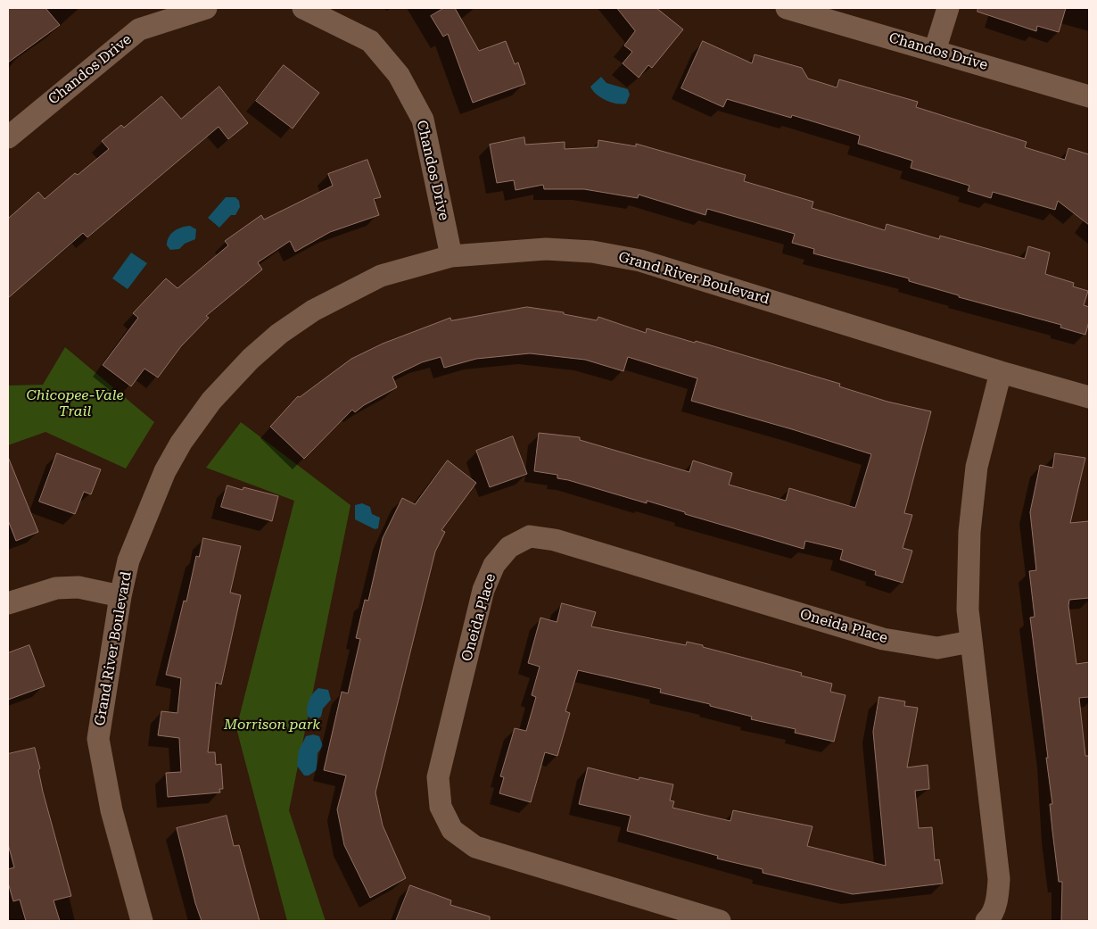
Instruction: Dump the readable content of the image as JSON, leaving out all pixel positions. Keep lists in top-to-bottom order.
{
  "streets": {
    "street": ["Chandos Drive", "Grand River Boulevard", "Oneida Place"]
  },
  "crossings": [
    ["Chandos Drive", "Grand River Boulevard"]
  ],
  "parks": ["Chicopee-Vale Trail", "Morrison park"]
}
